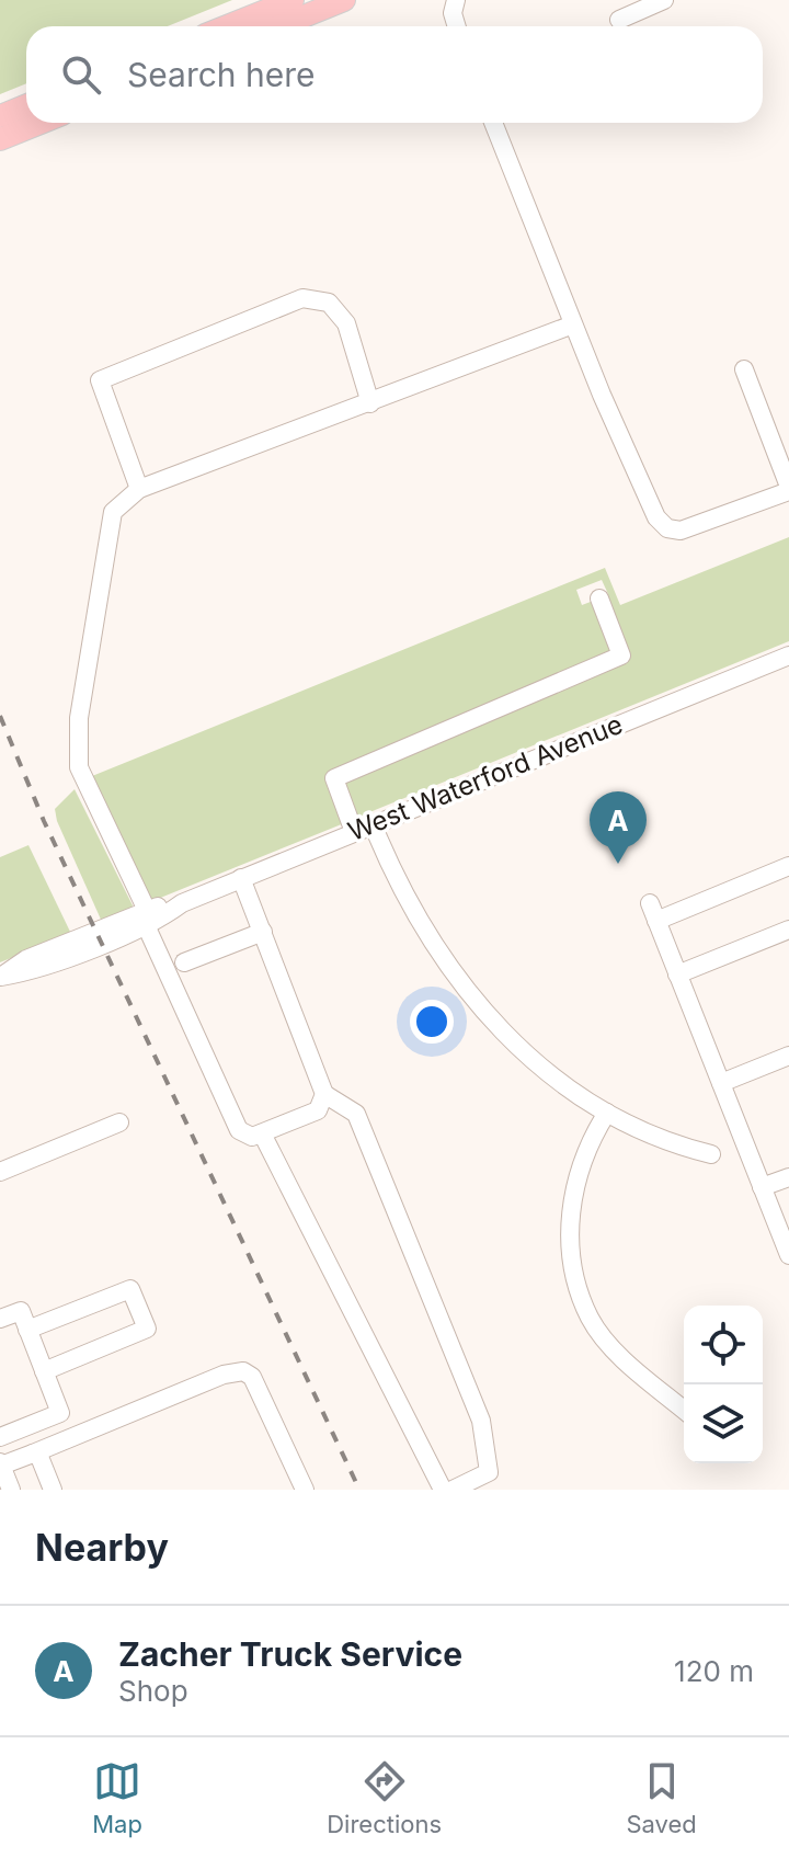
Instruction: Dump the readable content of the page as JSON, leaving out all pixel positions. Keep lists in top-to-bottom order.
{
  "streets": {
    "street": ["West Waterford Avenue"]
  },
  "page": {
    "search": "Search here",
    "pins": "A",
    "heading": "Nearby",
    "list": [
      {
        "mark": "A",
        "name": "Zacher Truck Service",
        "note": "Shop",
        "value": "120 m"
      }
    ],
    "nav": ["Map", "Directions", "Saved"]
  }
}
